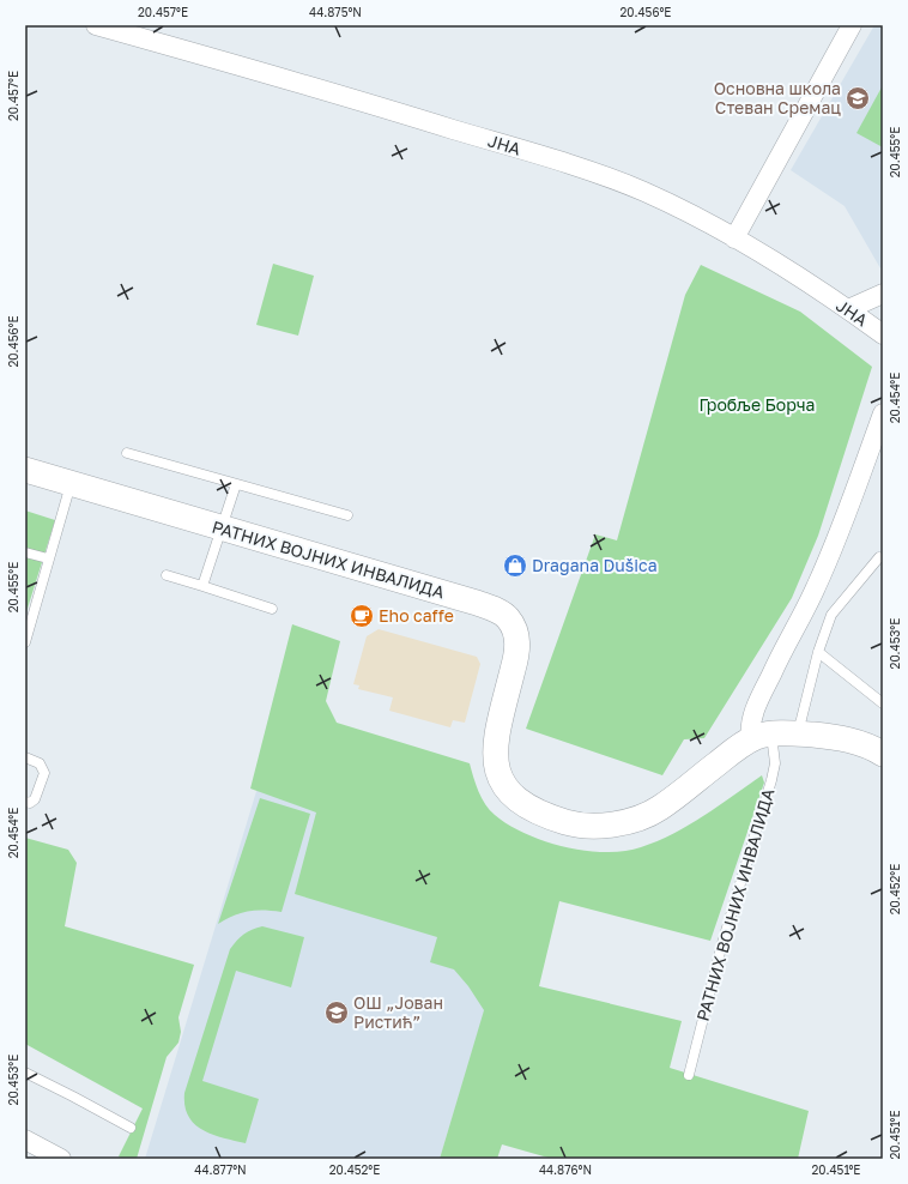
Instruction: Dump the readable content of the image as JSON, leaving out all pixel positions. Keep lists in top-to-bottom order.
{
  "streets": {
    "street": ["ЈНА", "РАТНИХ ВОЈНИХ ИНВАЛИДА"]
  },
  "parks": ["Гробље Борча"],
  "places": {
    "school or university": ["Основна школа Стеван Сремац", "ОШ „Јован Ристић”"],
    "shop": ["Dragana Dušica"],
    "cafe": ["Eho caffe"]
  },
  "coordinates": [
    "20.457°E",
    "44.875°N",
    "20.456°E",
    "20.455°E",
    "20.454°E",
    "20.453°E",
    "20.452°E",
    "20.451°E",
    "44.877°N",
    "44.876°N"
  ]
}
